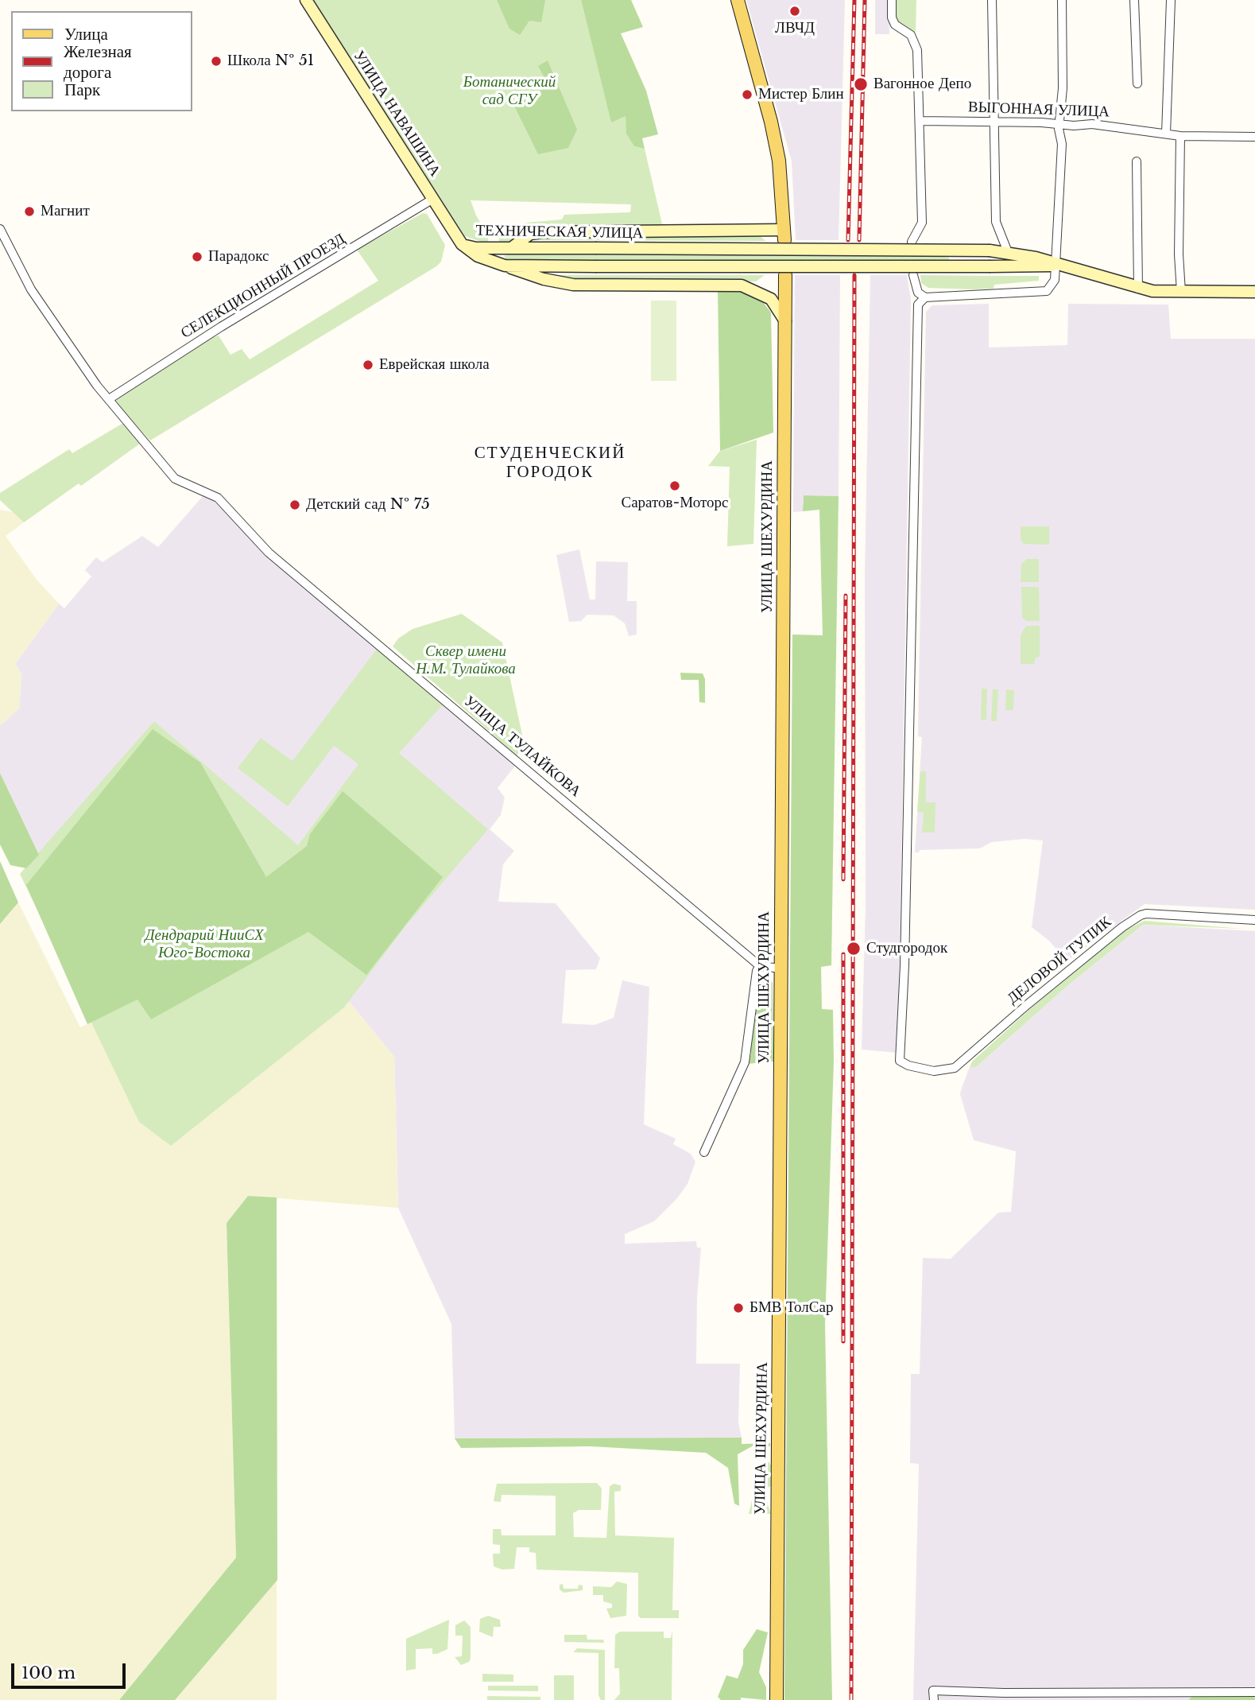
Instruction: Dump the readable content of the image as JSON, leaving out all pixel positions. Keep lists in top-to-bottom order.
{
  "streets": {
    "main road": ["УЛИЦА НАВАШИНА", "ТЕХНИЧЕСКАЯ УЛИЦА", "УЛИЦА ШЕХУРДИНА"],
    "street": [
      "ВЫГОННАЯ УЛИЦА",
      "СЕЛЕКЦИОННЫЙ ПРОЕЗД",
      "УЛИЦА ТУЛАЙКОВА",
      "ДЕЛОВОЙ ТУПИК"
    ]
  },
  "crossings": [
    ["УЛИЦА НАВАШИНА", "ТЕХНИЧЕСКАЯ УЛИЦА"],
    ["УЛИЦА НАВАШИНА", "СЕЛЕКЦИОННЫЙ ПРОЕЗД"],
    ["СЕЛЕКЦИОННЫЙ ПРОЕЗД", "УЛИЦА ТУЛАЙКОВА"]
  ],
  "districts": ["СТУДЕНЧЕСКИЙ ГОРОДОК"],
  "parks": ["Ботанический сад СГУ", "Сквер имени Н.М. Тулайкова", "Дендрарий НииСХ Юго-Востока"],
  "places": [
    "ЛВЧД",
    "Школа № 51",
    "Вагонное Депо",
    "Мистер Блин",
    "Магнит",
    "Парадокс",
    "Еврейская школа",
    "Саратов-Моторс",
    "Детский сад № 75",
    "Студгородок",
    "БМВ ТолСар"
  ],
  "legend": ["Улица", "Железная дорога", "Парк"],
  "scale_bar": "100 m"
}
